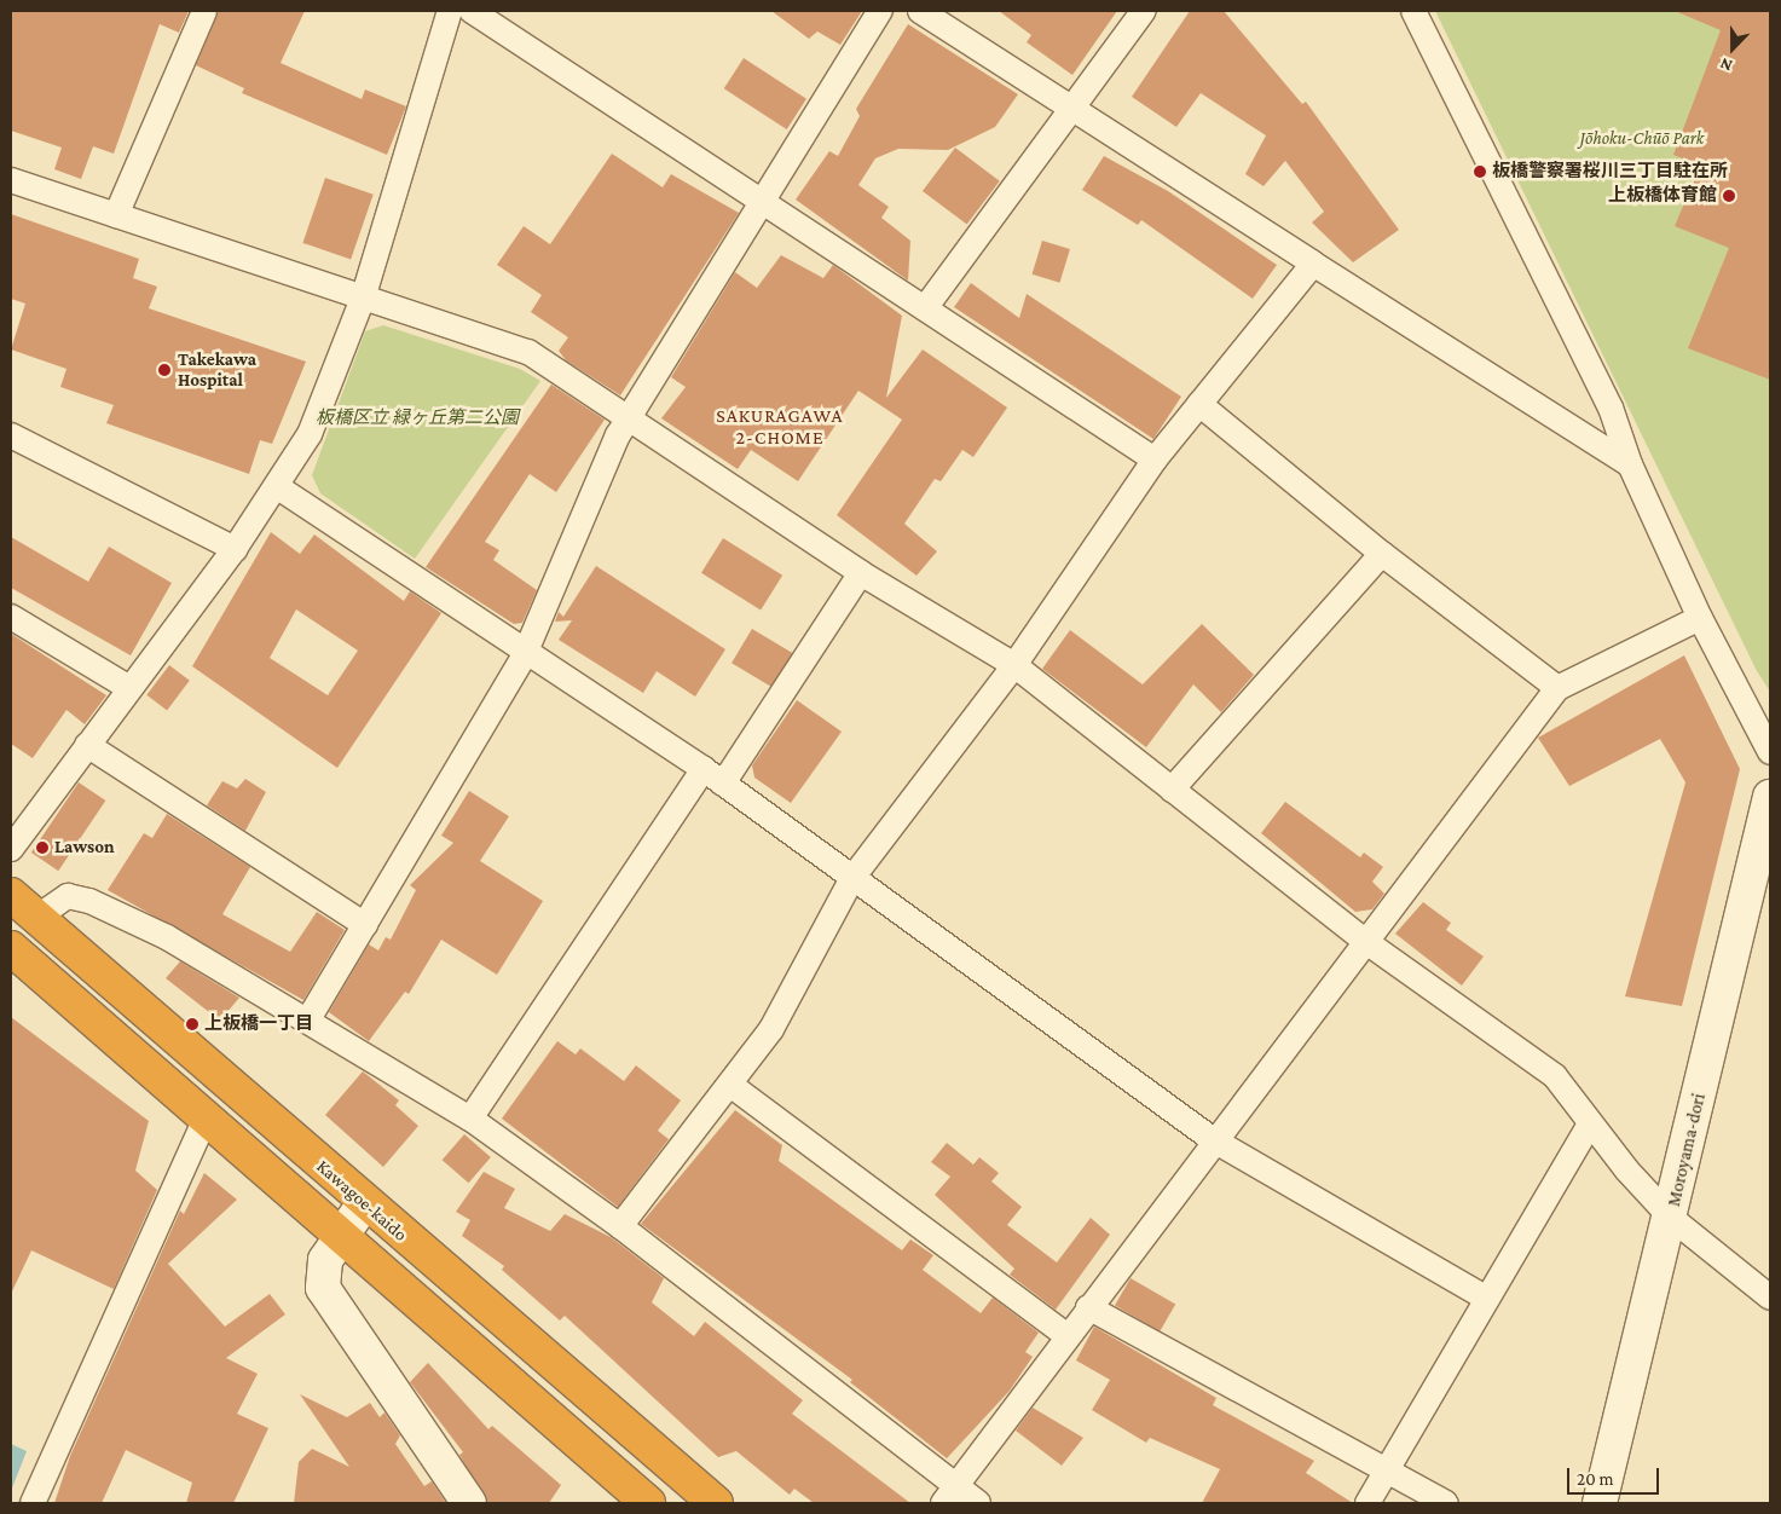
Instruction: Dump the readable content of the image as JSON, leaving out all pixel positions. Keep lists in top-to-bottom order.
{
  "streets": {
    "highway": ["Kawagoe-kaido"],
    "street": ["Moroyama-dori"]
  },
  "districts": ["SAKURAGAWA 2-CHOME"],
  "parks": ["Jōhoku-Chūō Park", "板橋区立 緑ヶ丘第二公園"],
  "places": [
    "板橋警察署桜川三丁目駐在所",
    "上板橋体育館",
    "Takekawa Hospital",
    "Lawson",
    "上板橋一丁目"
  ],
  "scale_bar": "20 m",
  "north": "bottom"
}
